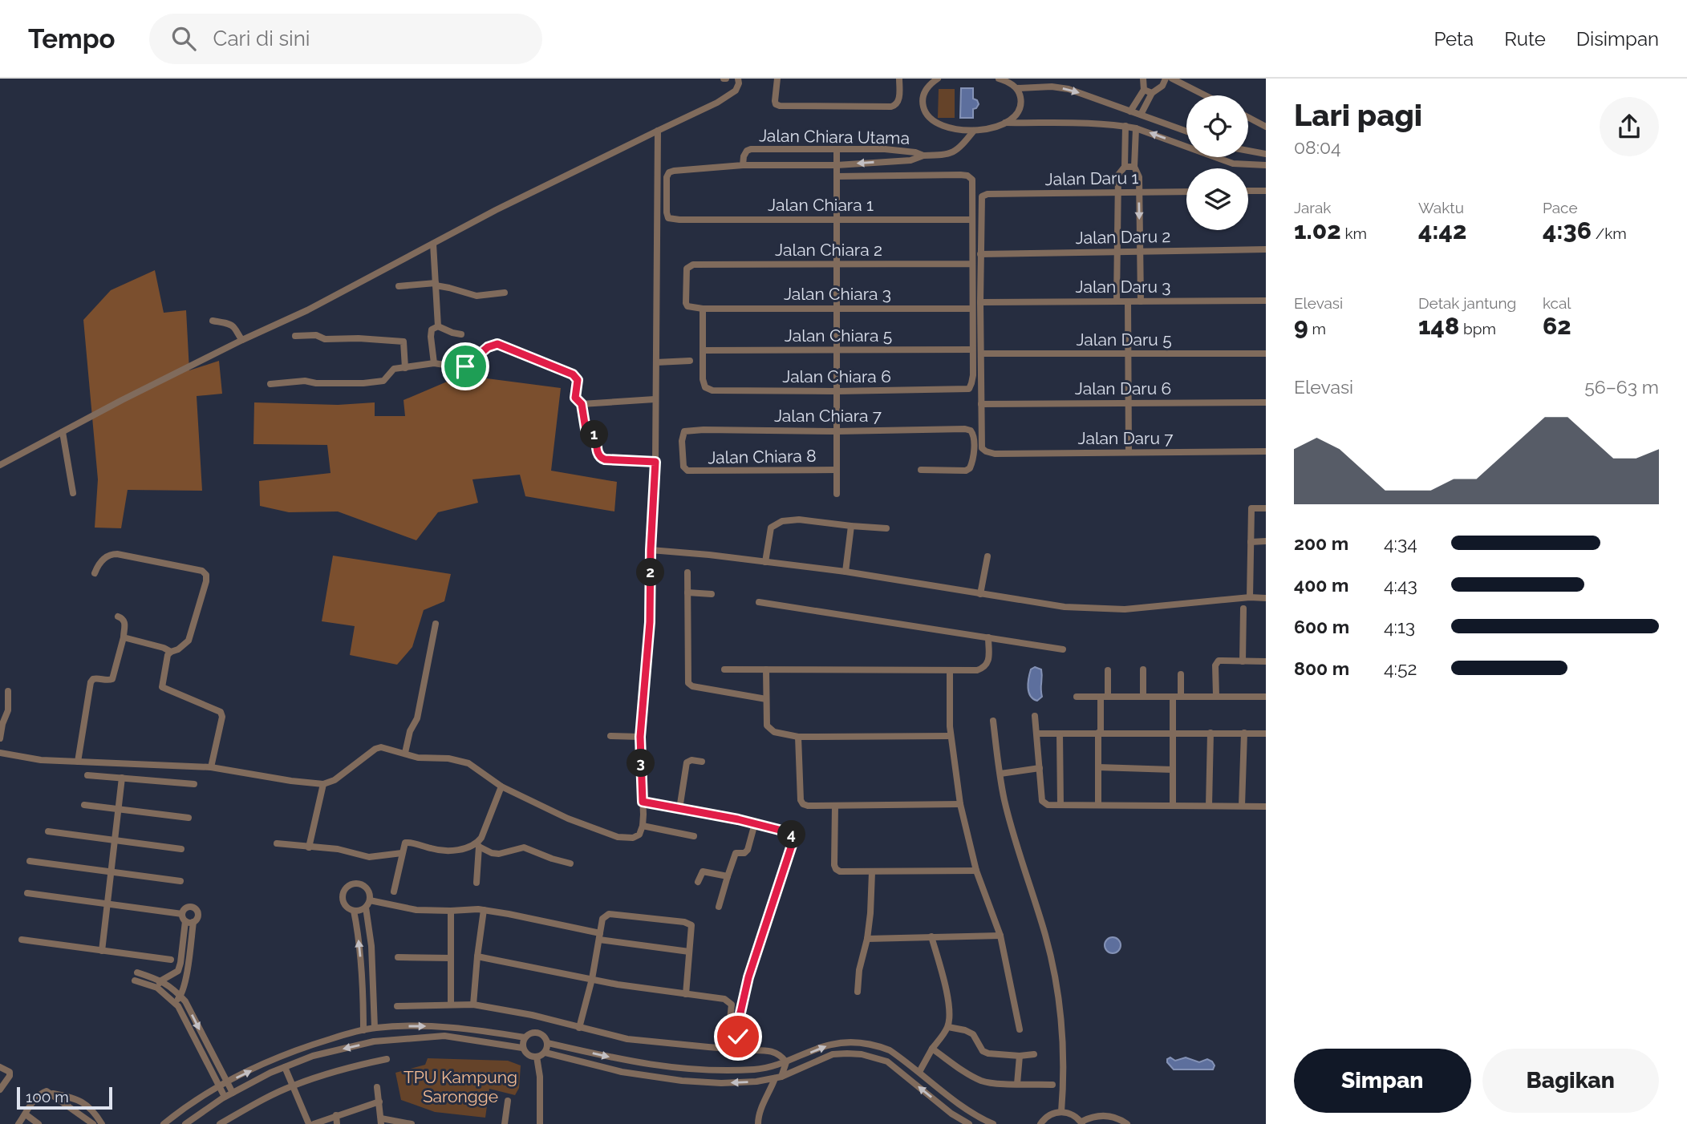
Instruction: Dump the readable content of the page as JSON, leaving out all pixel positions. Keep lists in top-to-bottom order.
{
  "streets": {
    "street": [
      "Jalan Chiara Utama",
      "Jalan Daru 1",
      "Jalan Chiara 1",
      "Jalan Daru 2",
      "Jalan Chiara 2",
      "Jalan Daru 3",
      "Jalan Chiara 3",
      "Jalan Chiara 5",
      "Jalan Daru 5",
      "Jalan Chiara 6",
      "Jalan Daru 6",
      "Jalan Chiara 7",
      "Jalan Daru 7",
      "Jalan Chiara 8"
    ]
  },
  "crossings": [
    ["Jalan Chiara Utama", "Jalan Chiara 1"],
    ["Jalan Daru 1", "Jalan Daru 2"],
    ["Jalan Chiara 2", "Jalan Chiara 3"],
    ["Jalan Chiara 5", "Jalan Chiara 6"],
    ["Jalan Daru 6", "Jalan Daru 7"],
    ["Jalan Chiara 7", "Jalan Chiara 8"]
  ],
  "parks": ["TPU Kampung Sarongge"],
  "scale_bar": "100 m",
  "page": {
    "header": "Tempo",
    "search": "Cari di sini",
    "nav": ["Peta", "Rute", "Disimpan"],
    "heading": ["Lari pagi", "08:04"],
    "stats": [
      ["Jarak", "1.02 km"],
      ["Waktu", "4:42"],
      ["Pace", "4:36 /km"],
      ["Elevasi", "9 m"],
      ["Detak jantung", "148 bpm"],
      ["kcal", "62"]
    ],
    "chart": ["Elevasi", "56–63 m"],
    "pins": [
      "1",
      "2",
      "3",
      "4"
    ],
    "list": [
      {
        "name": "200 m",
        "note": "4:34"
      },
      {
        "name": "400 m",
        "note": "4:43"
      },
      {
        "name": "600 m",
        "note": "4:13"
      },
      {
        "name": "800 m",
        "note": "4:52"
      }
    ],
    "buttons": ["Simpan", "Bagikan"],
    "scale": "100 m"
  }
}
